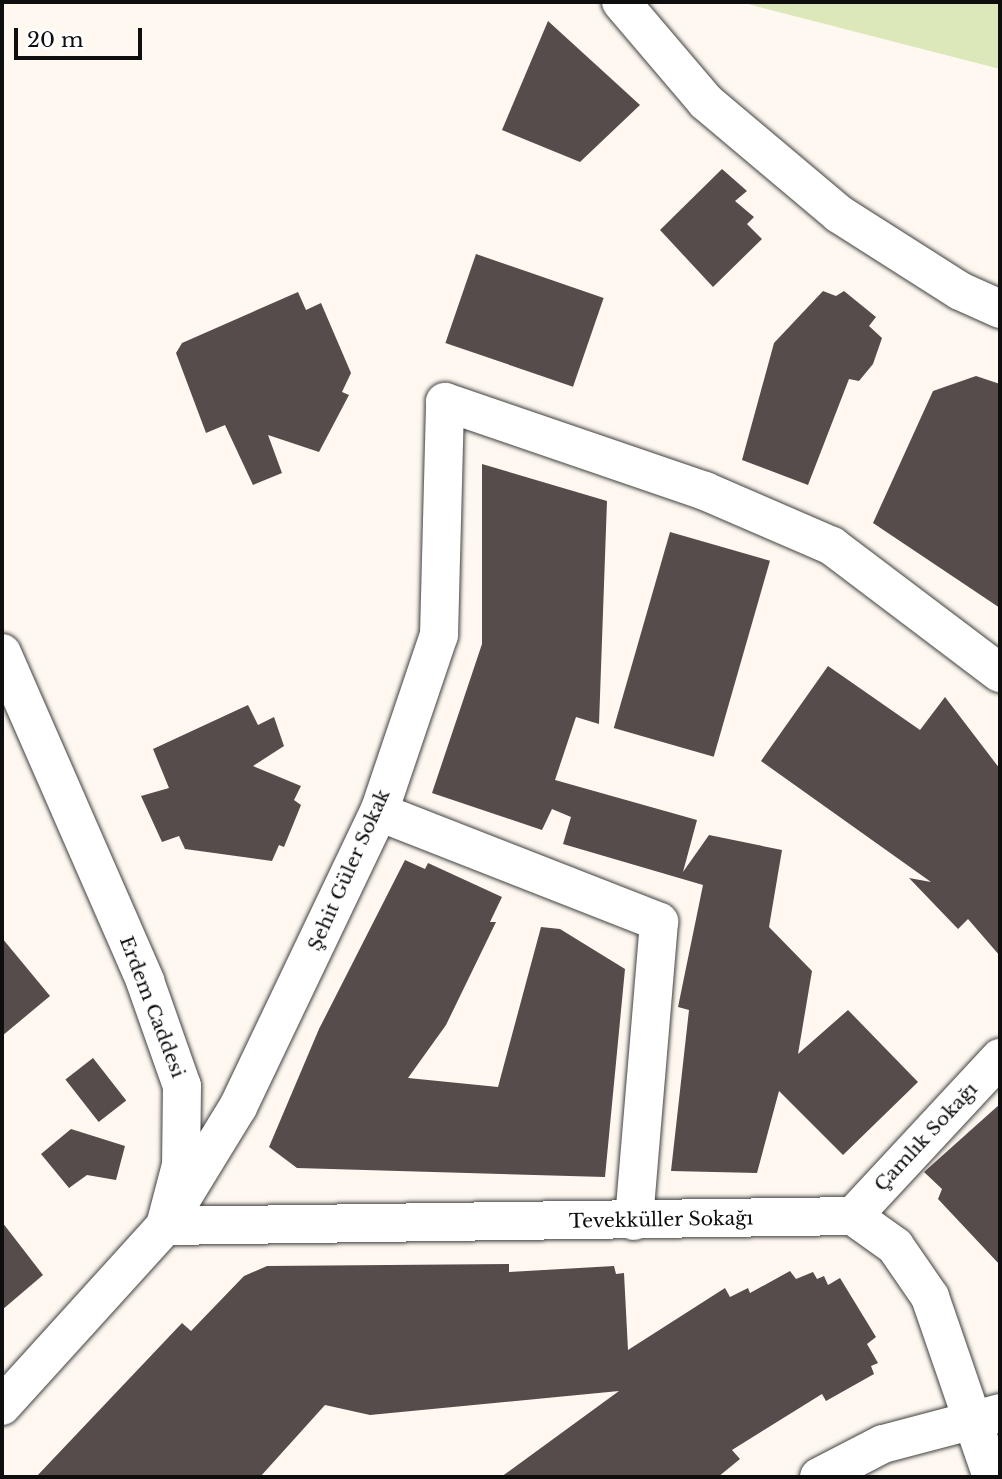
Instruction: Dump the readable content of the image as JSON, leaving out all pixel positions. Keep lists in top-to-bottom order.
{
  "streets": {
    "street": [
      "Şehit Güler Sokak",
      "Erdem Caddesi",
      "Çamlık Sokağı",
      "Tevekküller Sokağı"
    ]
  },
  "crossings": [
    ["Şehit Güler Sokak", "Erdem Caddesi"],
    ["Şehit Güler Sokak", "Tevekküller Sokağı"],
    ["Erdem Caddesi", "Tevekküller Sokağı"],
    ["Çamlık Sokağı", "Tevekküller Sokağı"]
  ],
  "scale_bar": "20 m"
}
